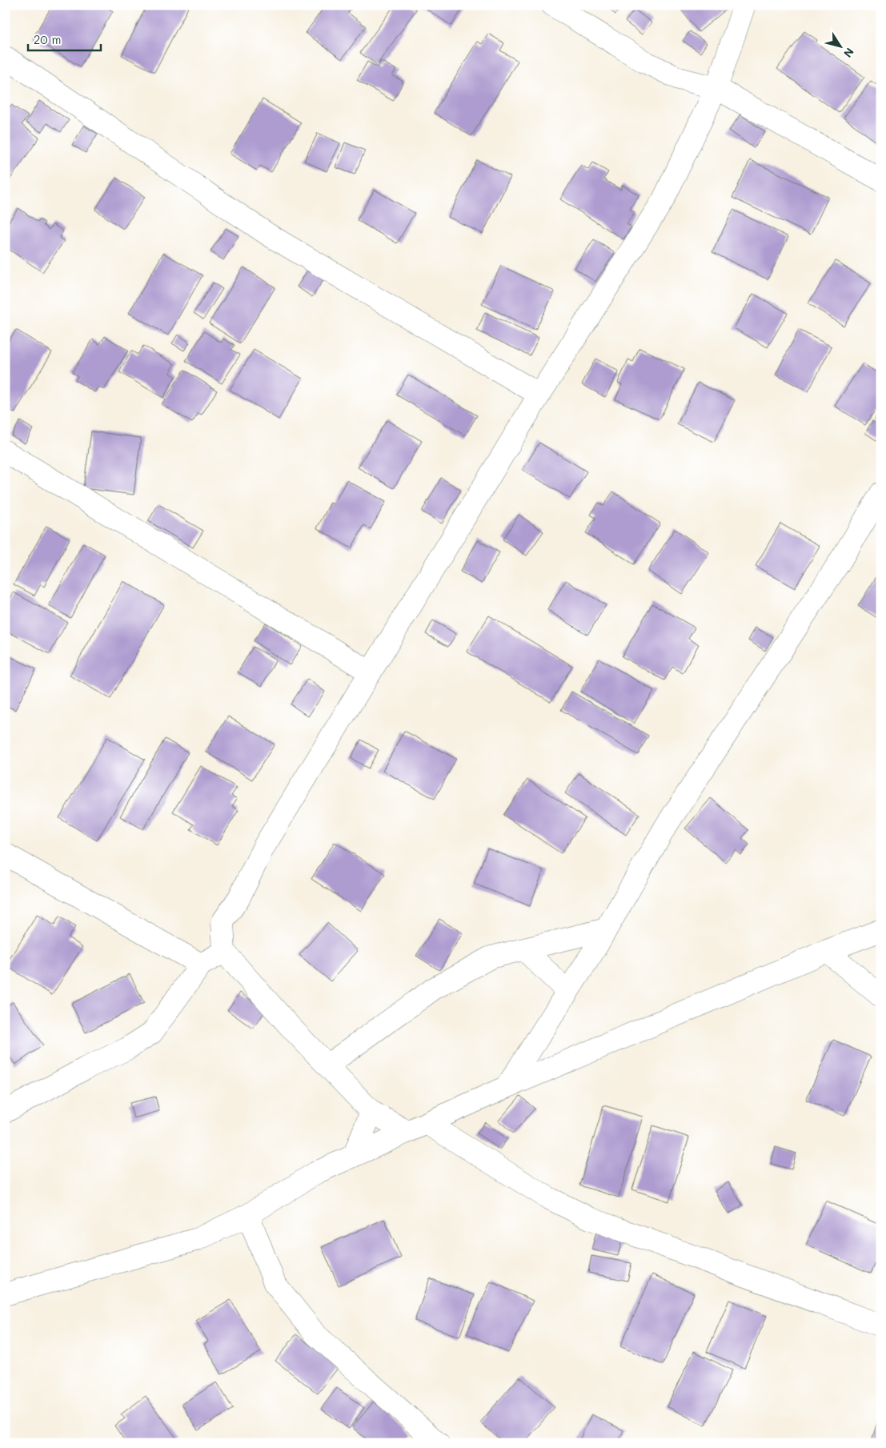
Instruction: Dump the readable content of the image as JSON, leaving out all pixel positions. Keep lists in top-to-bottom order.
{
  "scale_bar": "20 m",
  "north": "bottom right"
}
